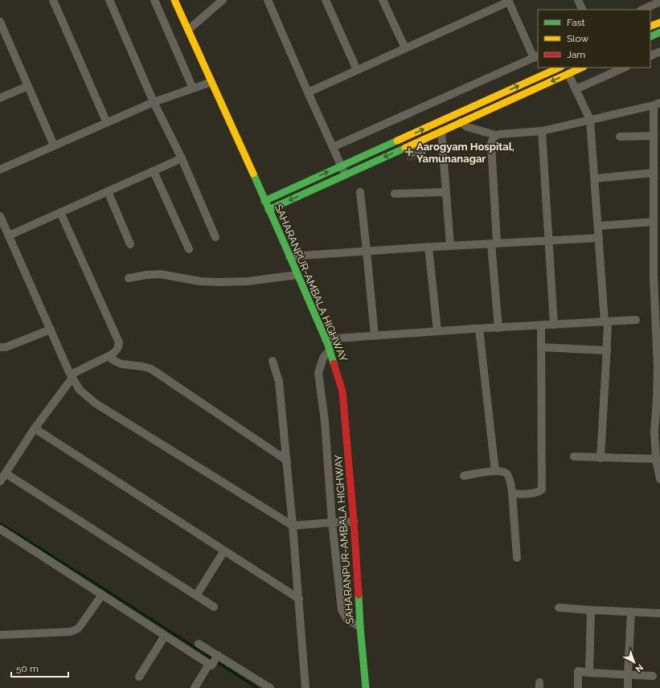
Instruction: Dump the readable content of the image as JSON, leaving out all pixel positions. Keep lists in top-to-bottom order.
{
  "streets": {
    "main road": ["SAHARANPUR-AMBALA HIGHWAY"]
  },
  "places": {
    "health": ["Aarogyam Hospital, Yamunanagar"]
  },
  "legend": ["Fast", "Slow", "Jam"],
  "scale_bar": "50 m",
  "north": "bottom right"
}
